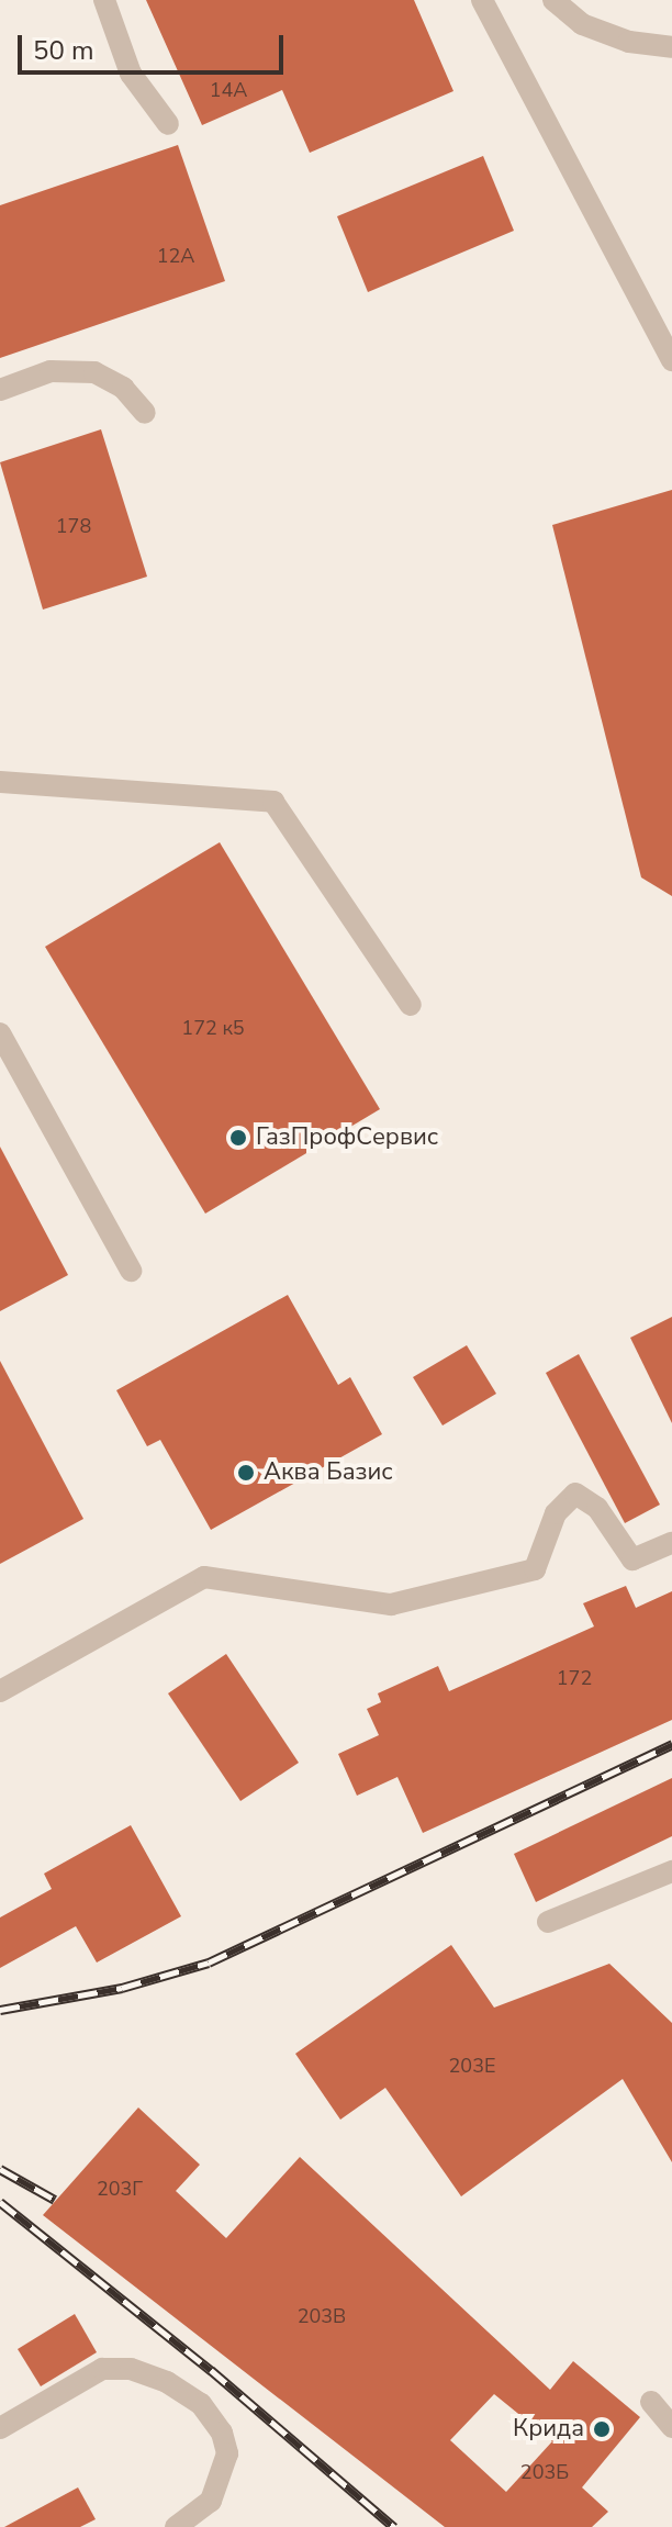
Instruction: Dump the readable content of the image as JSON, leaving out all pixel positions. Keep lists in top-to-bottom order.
{
  "places": ["ГазПрофСервис", "Аква Базис", "Крида"],
  "house_numbers": [
    "14А",
    "12А",
    "178",
    "172 к5",
    "172",
    "203Е",
    "203Г",
    "203В",
    "203Б"
  ],
  "scale_bar": "50 m"
}
